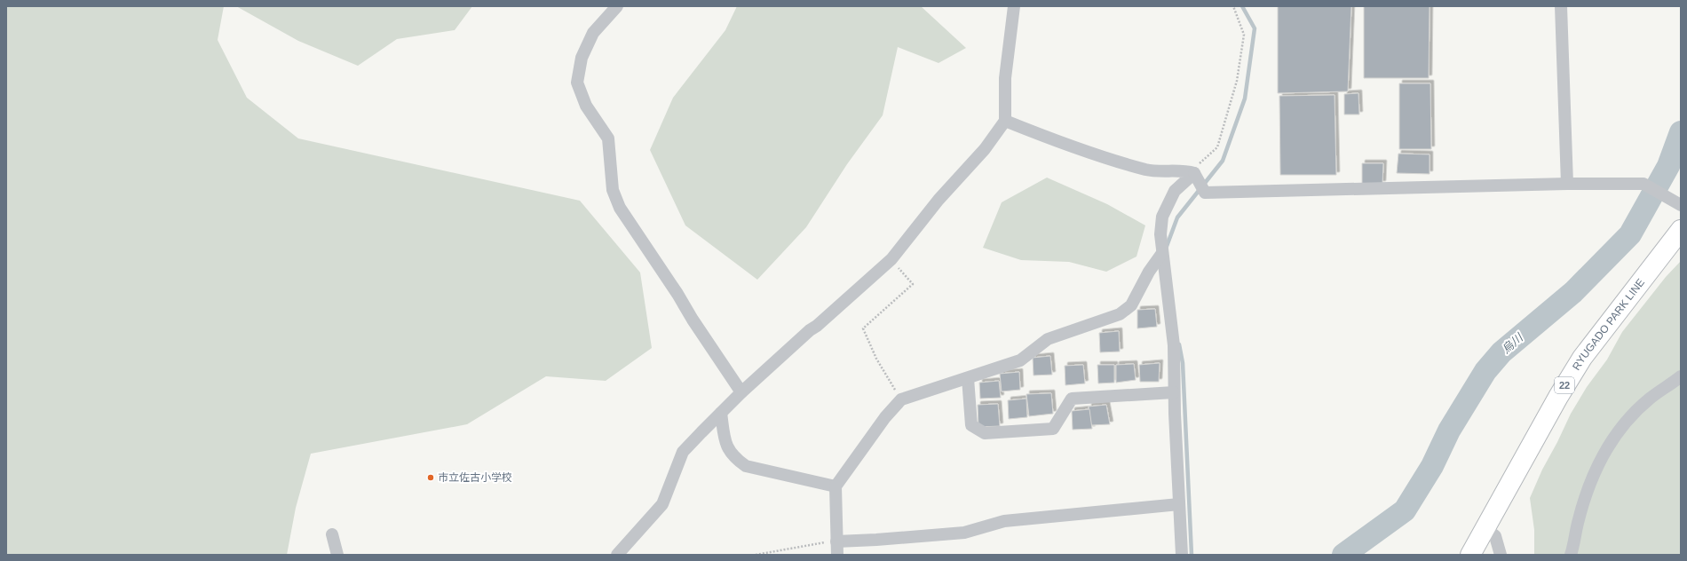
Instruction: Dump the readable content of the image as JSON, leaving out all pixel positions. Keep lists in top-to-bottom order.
{
  "streets": {
    "main road": ["RYUGADO PARK LINE", "22"]
  },
  "water": ["烏川"],
  "places": ["市立佐古小学校"]
}
